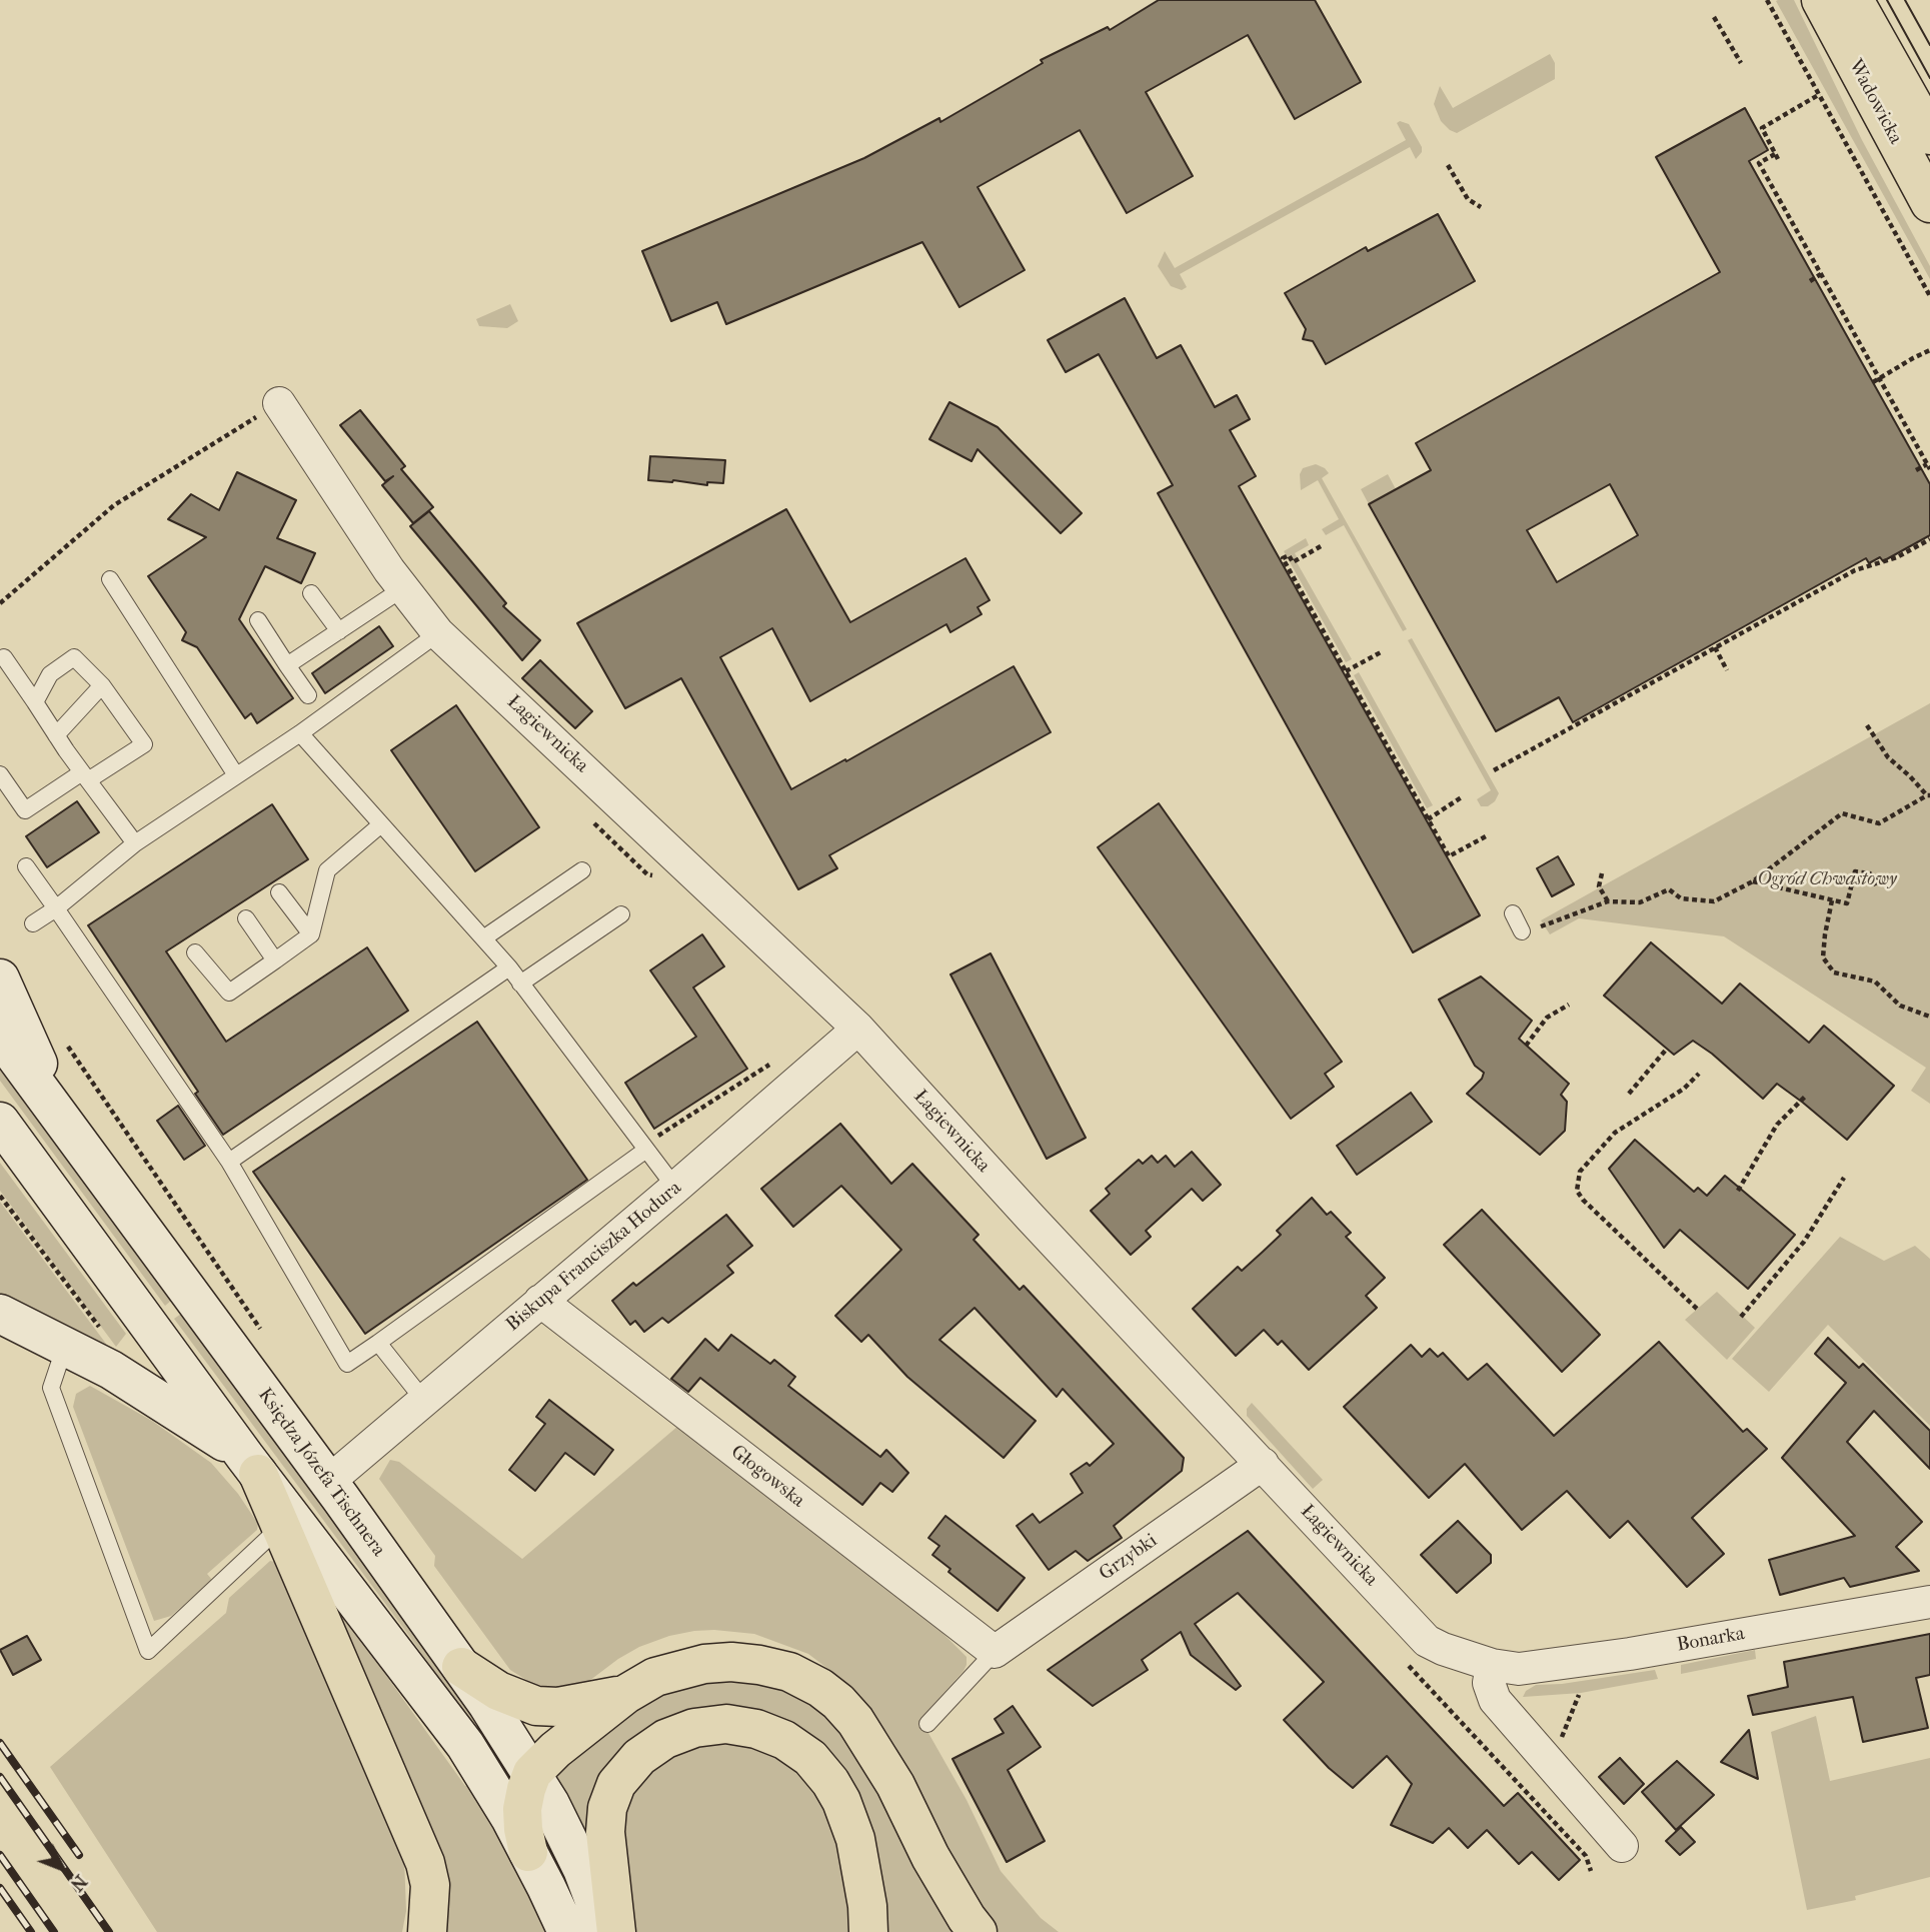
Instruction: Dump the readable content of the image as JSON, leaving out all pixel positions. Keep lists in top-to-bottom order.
{
  "streets": {
    "main road": ["Wadowicka", "Księdza Józefa Tischnera"],
    "street": [
      "Łagiewnicka",
      "Biskupa Franciszka Hodura",
      "Głogowska",
      "Grzybki",
      "Bonarka"
    ]
  },
  "crossings": [
    ["Łagiewnicka", "Biskupa Franciszka Hodura"],
    ["Łagiewnicka", "Grzybki"],
    ["Łagiewnicka", "Bonarka"],
    ["Biskupa Franciszka Hodura", "Księdza Józefa Tischnera"],
    ["Biskupa Franciszka Hodura", "Głogowska"],
    ["Głogowska", "Grzybki"]
  ],
  "parks": ["Ogród Chwastowy"],
  "north": "bottom right"
}
